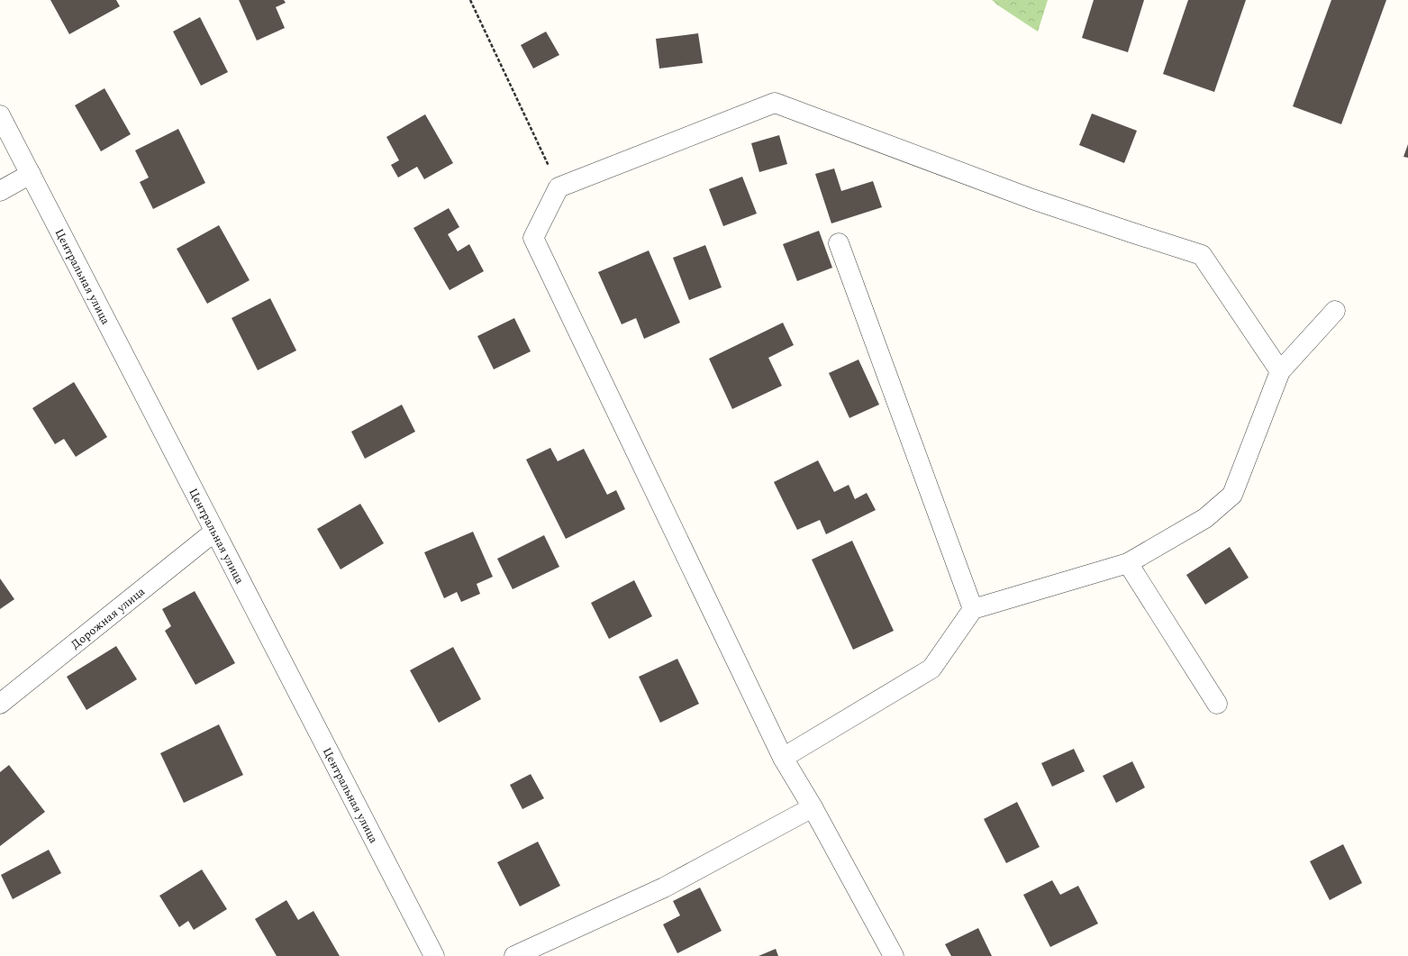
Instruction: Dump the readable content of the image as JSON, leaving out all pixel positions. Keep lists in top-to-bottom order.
{
  "streets": {
    "street": ["Центральная улица", "Дорожная улица"]
  },
  "crossings": [
    ["Центральная улица", "Дорожная улица"]
  ]
}
